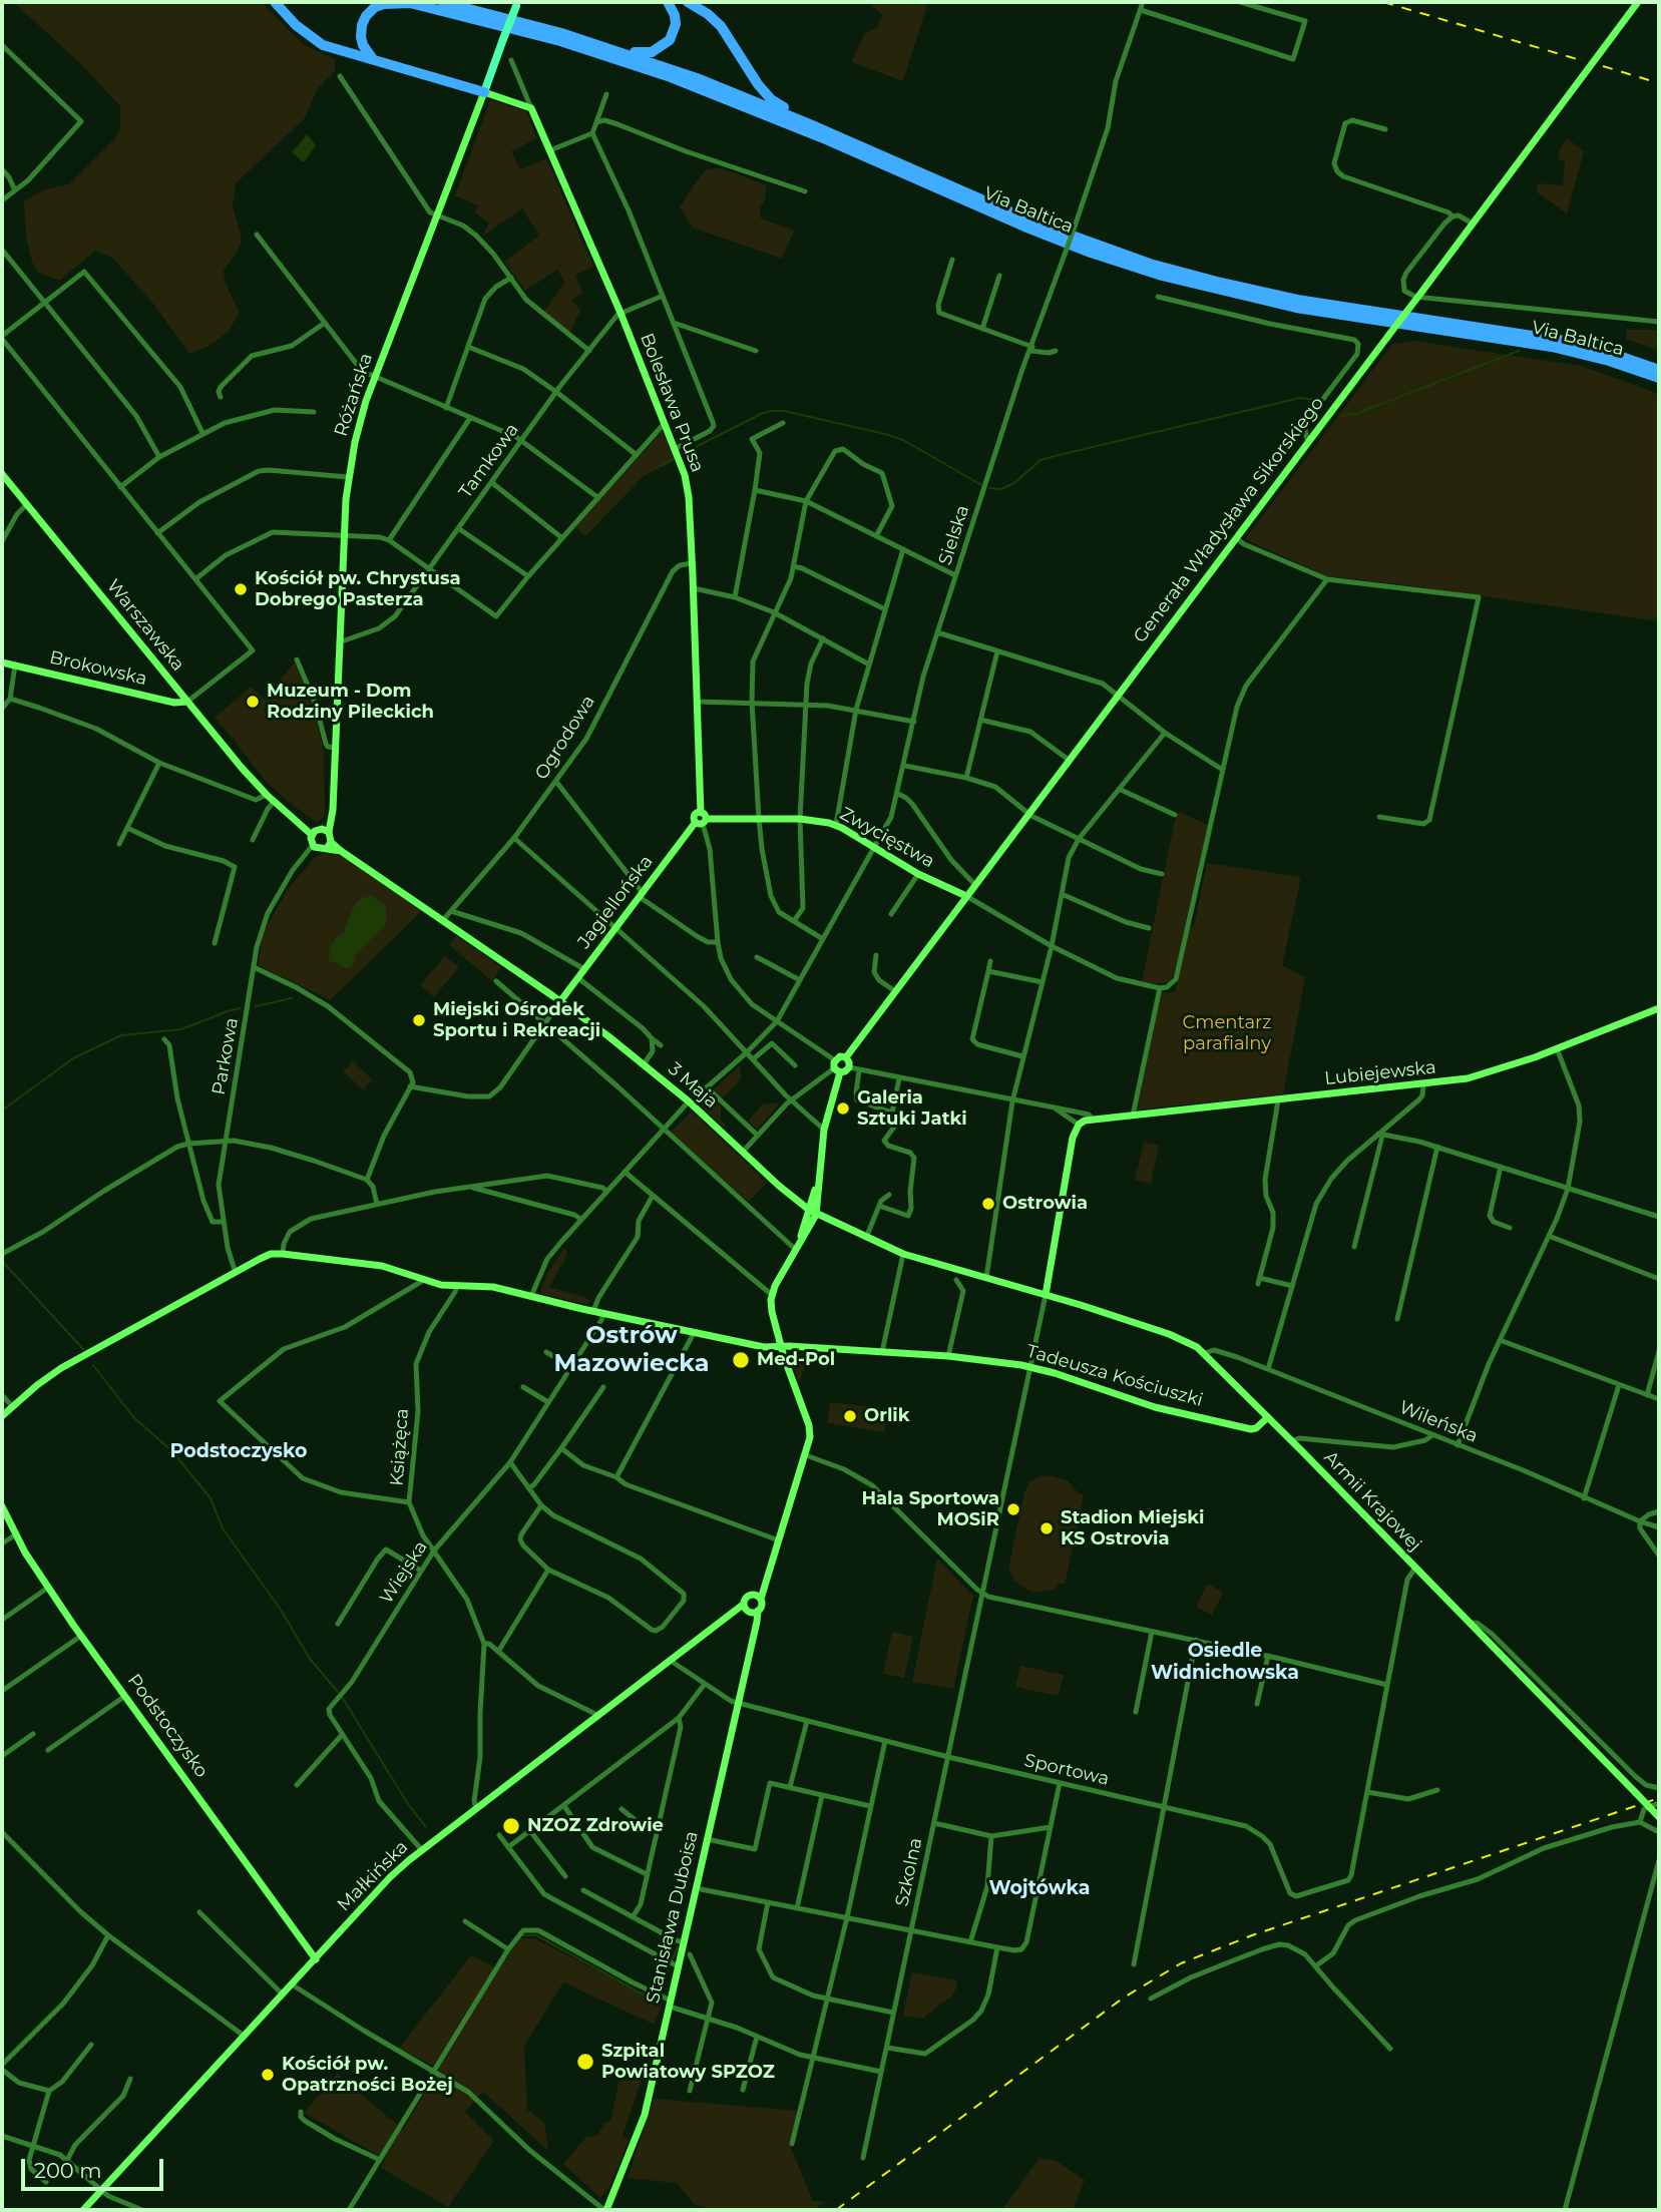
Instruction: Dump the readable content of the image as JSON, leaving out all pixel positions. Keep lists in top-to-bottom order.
{
  "streets": {
    "highway": ["Via Baltica"],
    "main road": ["Różańska"],
    "street": [
      "Bolesława Prusa",
      "Tamkowa",
      "Generała Władysława Sikorskiego",
      "Sielska",
      "Warszawska",
      "Brokowska",
      "Ogrodowa",
      "Zwycięstwa",
      "Jagiellońska",
      "Parkowa",
      "Lubiejewska",
      "3 Maja",
      "Tadeusza Kościuszki",
      "Wileńska",
      "Książęca",
      "Armii Krajowej",
      "Wiejska",
      "Podstoczysko",
      "Sportowa",
      "Szkolna",
      "Małkińska",
      "Stanisława Duboisa"
    ]
  },
  "crossings": [
    ["Różańska", "Tamkowa"],
    ["Bolesława Prusa", "Tamkowa"],
    ["Bolesława Prusa", "Sielska"],
    ["Bolesława Prusa", "Ogrodowa"],
    ["Bolesława Prusa", "Zwycięstwa"],
    ["Bolesława Prusa", "Jagiellońska"],
    ["Generała Władysława Sikorskiego", "Zwycięstwa"],
    ["Sielska", "Zwycięstwa"],
    ["Warszawska", "Brokowska"],
    ["Ogrodowa", "3 Maja"],
    ["Zwycięstwa", "Jagiellońska"],
    ["Jagiellońska", "3 Maja"],
    ["3 Maja", "Armii Krajowej"],
    ["3 Maja", "Szkolna"],
    ["Tadeusza Kościuszki", "Książęca"],
    ["Tadeusza Kościuszki", "Armii Krajowej"],
    ["Tadeusza Kościuszki", "Wiejska"],
    ["Tadeusza Kościuszki", "Szkolna"],
    ["Wileńska", "Armii Krajowej"],
    ["Książęca", "Wiejska"],
    ["Książęca", "Małkińska"],
    ["Armii Krajowej", "Szkolna"],
    ["Wiejska", "Małkińska"],
    ["Podstoczysko", "Małkińska"],
    ["Sportowa", "Szkolna"],
    ["Sportowa", "Małkińska"],
    ["Sportowa", "Stanisława Duboisa"],
    ["Małkińska", "Stanisława Duboisa"]
  ],
  "districts": [
    "Ostrów Mazowiecka",
    "Podstoczysko",
    "Osiedle Widnichowska",
    "Wojtówka"
  ],
  "parks": ["Cmentarz parafialny"],
  "places": [
    "Kościół pw. Chrystusa Dobrego Pasterza",
    "Muzeum - Dom Rodziny Pileckich",
    "Miejski Ośrodek Sportu i Rekreacji",
    "Galeria Sztuki Jatki",
    "Ostrowia",
    "Med-Pol",
    "Orlik",
    "Hala Sportowa MOSiR",
    "Stadion Miejski KS Ostrovia",
    "NZOZ Zdrowie",
    "Szpital Powiatowy SPZOZ",
    "Kościół pw. Opatrzności Bożej"
  ],
  "scale_bar": "200 m"
}
